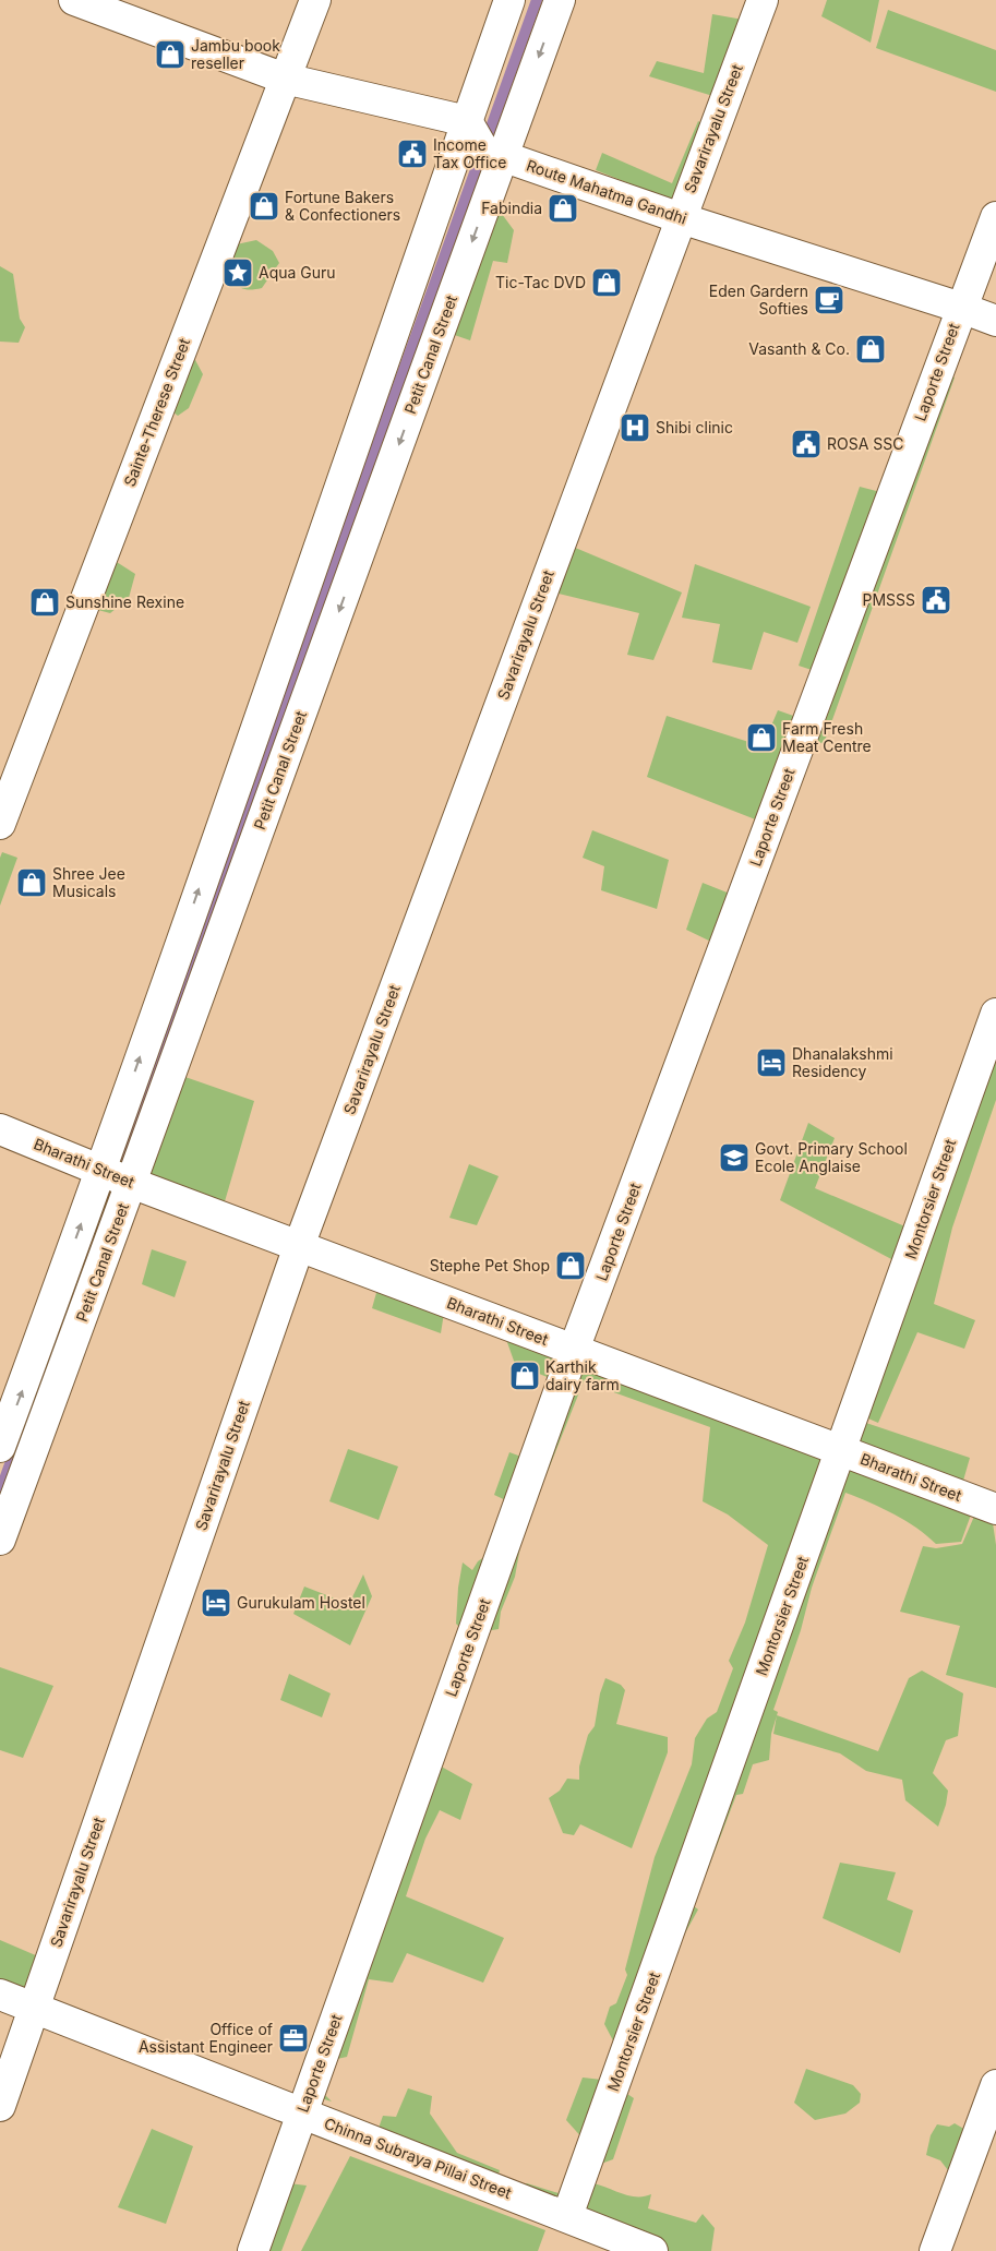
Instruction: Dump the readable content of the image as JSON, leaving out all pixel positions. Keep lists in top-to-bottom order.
{
  "streets": {
    "street": [
      "Savarirayalu Street",
      "Route Mahatma Gandhi",
      "Petit Canal Street",
      "Laporte Street",
      "Sainte-Therese Street",
      "Bharathi Street",
      "Montorsier Street",
      "Chinna Subraya Pillai Street"
    ]
  },
  "crossings": [
    ["Savarirayalu Street", "Route Mahatma Gandhi"],
    ["Savarirayalu Street", "Bharathi Street"],
    ["Savarirayalu Street", "Chinna Subraya Pillai Street"],
    ["Route Mahatma Gandhi", "Petit Canal Street"],
    ["Route Mahatma Gandhi", "Laporte Street"],
    ["Petit Canal Street", "Bharathi Street"],
    ["Laporte Street", "Bharathi Street"],
    ["Laporte Street", "Chinna Subraya Pillai Street"],
    ["Bharathi Street", "Montorsier Street"],
    ["Montorsier Street", "Chinna Subraya Pillai Street"]
  ],
  "places": {
    "shop": [
      "Jambu book reseller",
      "Fortune Bakers & Confectioners",
      "Fabindia",
      "Tic-Tac DVD",
      "Vasanth & Co.",
      "Sunshine Rexine",
      "Farm Fresh Meat Centre",
      "Shree Jee Musicals",
      "Stephe Pet Shop",
      "Karthik dairy farm"
    ],
    "public building": ["Income Tax Office", "ROSA SSC", "PMSSS"],
    "place": ["Aqua Guru"],
    "cafe": ["Eden Gardern Softies"],
    "hospital": ["Shibi clinic"],
    "hotel": ["Dhanalakshmi Residency", "Gurukulam Hostel"],
    "school or university": ["Govt. Primary School Ecole Anglaise"],
    "office": ["Office of Assistant Engineer"]
  }
}
